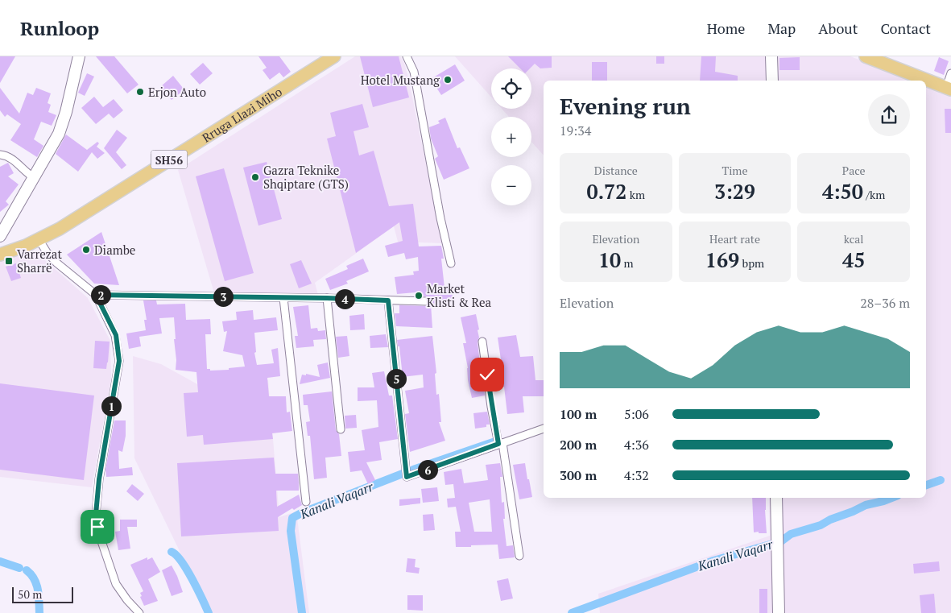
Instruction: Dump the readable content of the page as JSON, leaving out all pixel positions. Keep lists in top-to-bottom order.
{
  "streets": {
    "main road": ["Rruga Llazi Miho", "SH56"]
  },
  "water": ["Kanali Vaqarr"],
  "places": {
    "other": [
      "Hotel Mustang",
      "Erjon Auto",
      "Gazra Teknike Shqiptare (GTS)",
      "Diambe",
      "Market Klisti & Rea"
    ],
    "transit": ["Varrezat Sharrë"]
  },
  "scale_bar": "50 m",
  "page": {
    "header": "Runloop",
    "nav": [
      "Home",
      "Map",
      "About",
      "Contact"
    ],
    "map_buttons": ["+", "−"],
    "heading": ["Evening run", "19:34"],
    "stats": [
      ["Distance", "0.72 km"],
      ["Time", "3:29"],
      ["Pace", "4:50 /km"],
      ["Elevation", "10 m"],
      ["Heart rate", "169 bpm"],
      ["kcal", "45"]
    ],
    "pins": [
      "2",
      "3",
      "4",
      "5",
      "1",
      "6"
    ],
    "chart": ["Elevation", "28–36 m"],
    "list": [
      {
        "name": "100 m",
        "note": "5:06"
      },
      {
        "name": "200 m",
        "note": "4:36"
      },
      {
        "name": "300 m",
        "note": "4:32"
      }
    ],
    "scale": "50 m"
  }
}
